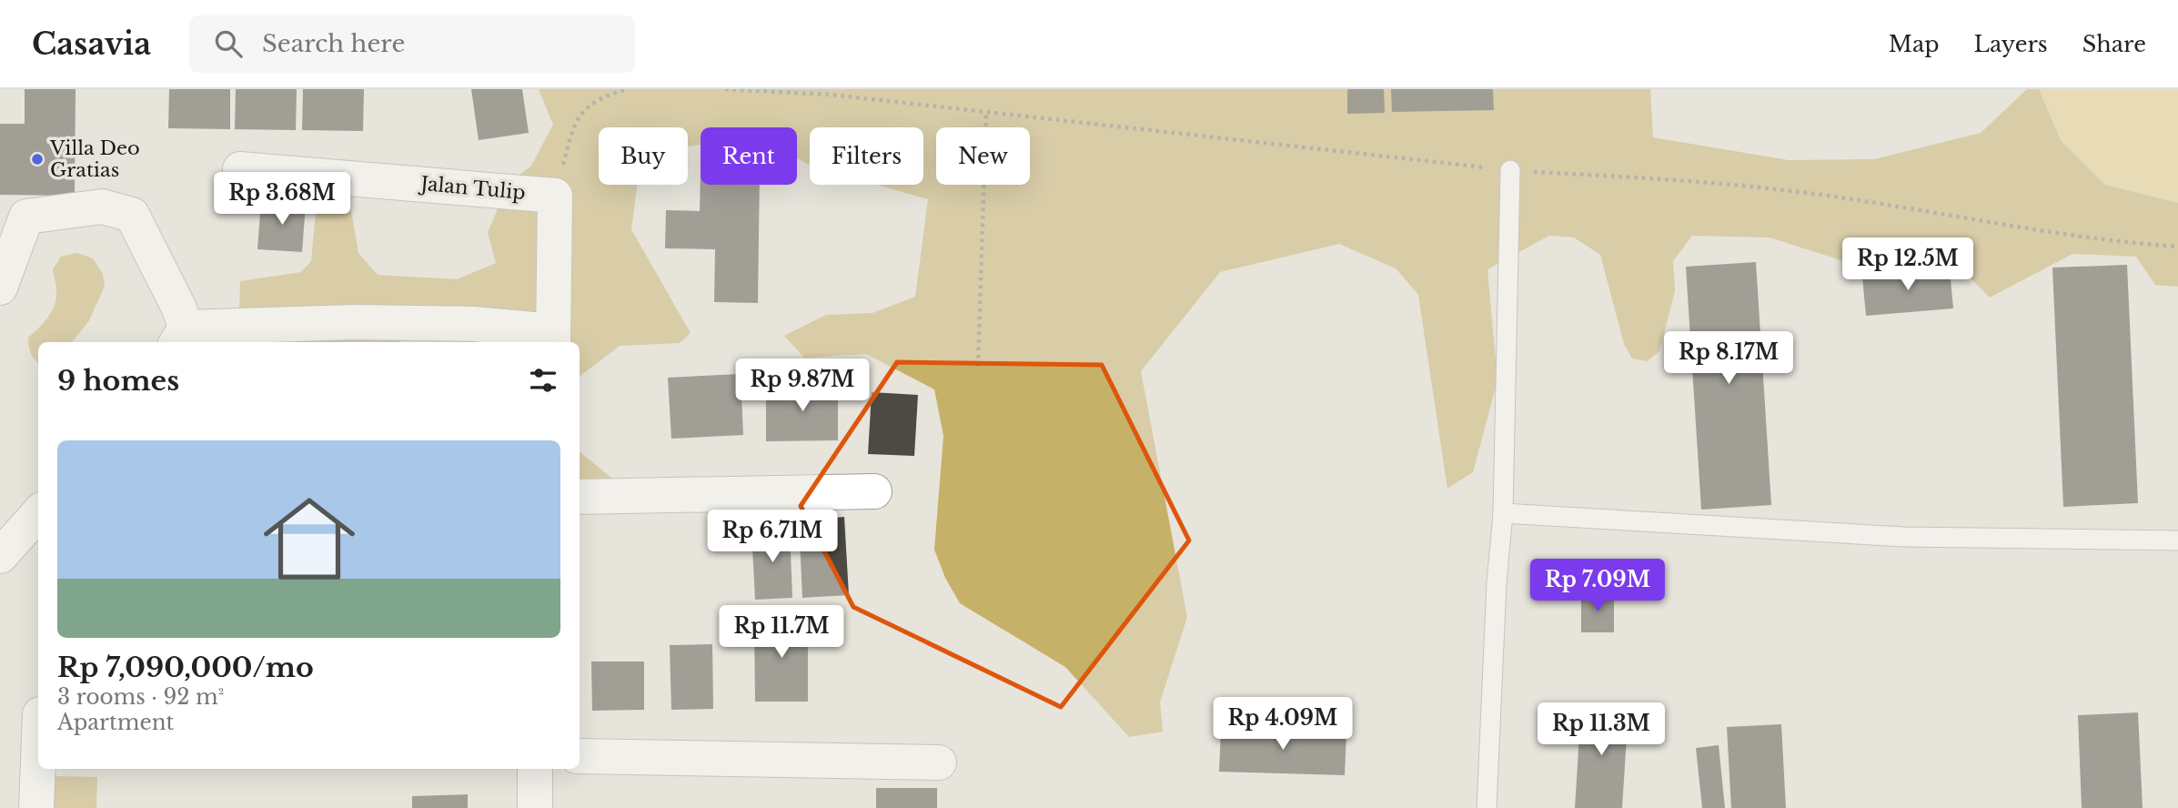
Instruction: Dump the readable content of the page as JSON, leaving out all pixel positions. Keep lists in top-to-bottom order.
{
  "streets": {
    "street": ["Jalan Tulip"]
  },
  "places": ["Villa Deo Gratias"],
  "page": {
    "header": "Casavia",
    "search": "Search here",
    "nav": ["Map", "Layers", "Share"],
    "chip": [
      "Buy",
      "Rent",
      "Filters",
      "New"
    ],
    "price": [
      "Rp 3.68M",
      "Rp 12.5M",
      "Rp 8.17M",
      "Rp 9.87M",
      "Rp 6.71M",
      "Rp 7.09M",
      "Rp 11.7M",
      "Rp 4.09M",
      "Rp 11.3M"
    ],
    "heading": "9 homes",
    "list": [
      {
        "name": "Rp 7,090,000/mo",
        "note": "3 rooms · 92 m² · Apartment"
      }
    ]
  }
}
